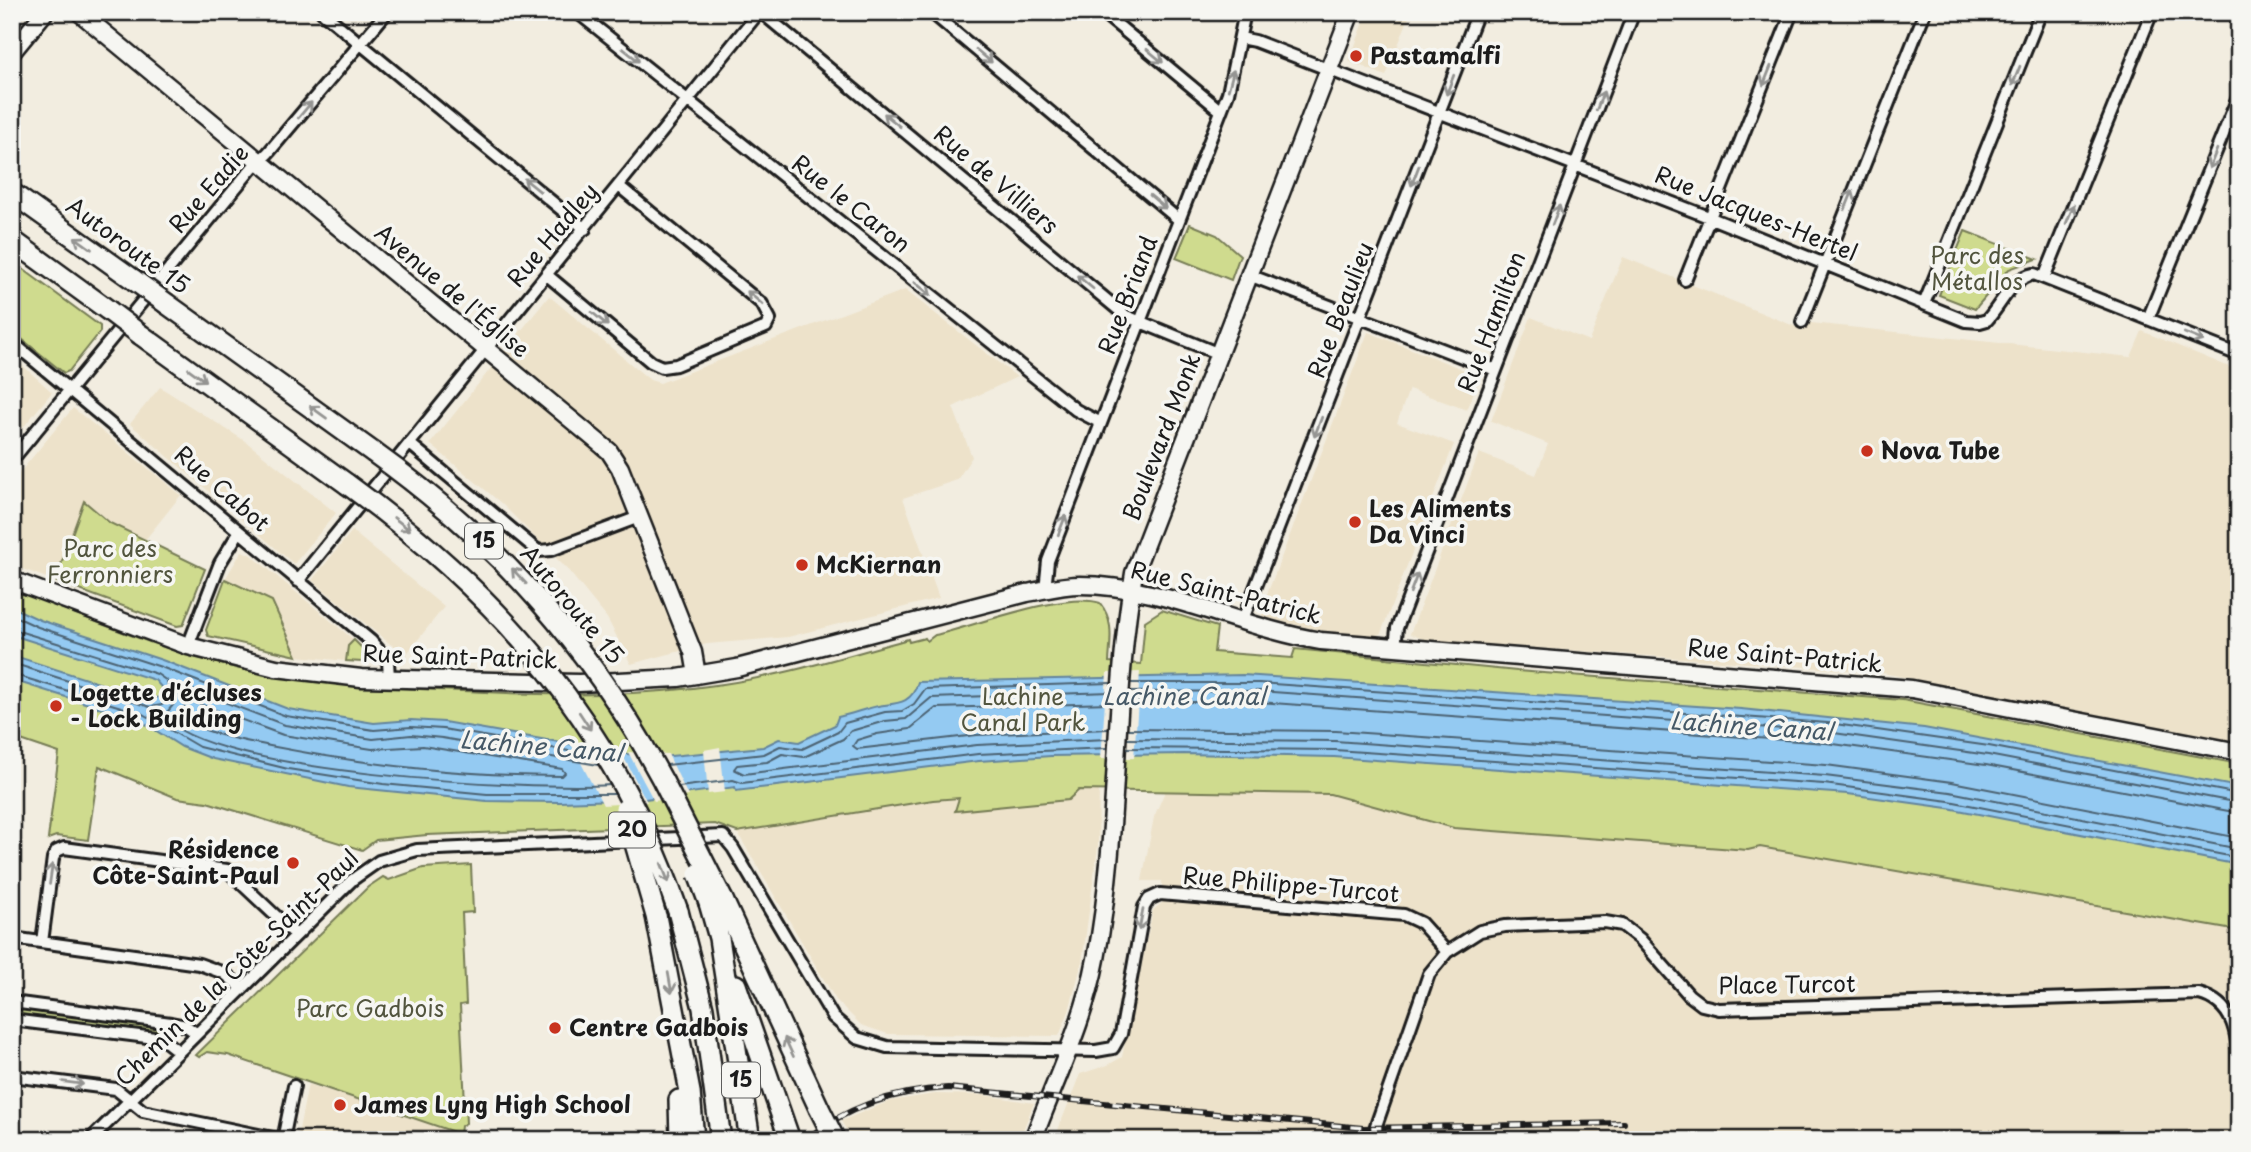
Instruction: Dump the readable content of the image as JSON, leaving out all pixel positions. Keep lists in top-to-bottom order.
{
  "streets": {
    "highway": ["Autoroute 15", "15", "20"],
    "main road": ["Avenue de l'Église", "Boulevard Monk", "Rue Saint-Patrick"],
    "street": [
      "Rue de Villiers",
      "Rue Eadie",
      "Rue le Caron",
      "Rue Jacques-Hertel",
      "Rue Hadley",
      "Rue Briand",
      "Rue Beaulieu",
      "Rue Hamilton",
      "Rue Cabot",
      "Rue Philippe-Turcot",
      "Chemin de la Côte-Saint-Paul",
      "Place Turcot"
    ]
  },
  "crossings": [
    ["Rue de Villiers", "Rue Hadley"],
    ["Rue de Villiers", "Rue Briand"],
    ["Rue de Villiers", "Boulevard Monk"],
    ["Rue Eadie", "Avenue de l'Église"],
    ["Rue Eadie", "Rue Cabot"],
    ["Rue le Caron", "Rue Hadley"],
    ["Rue le Caron", "Rue Briand"],
    ["Rue Jacques-Hertel", "Rue Briand"],
    ["Rue Jacques-Hertel", "Rue Beaulieu"],
    ["Rue Jacques-Hertel", "Rue Hamilton"],
    ["Rue Jacques-Hertel", "Boulevard Monk"],
    ["Rue Hadley", "Avenue de l'Église"],
    ["Rue Hadley", "Rue Cabot"],
    ["Autoroute 15", "15"],
    ["Avenue de l'Église", "Rue Saint-Patrick"],
    ["Rue Briand", "Rue Saint-Patrick"],
    ["Rue Beaulieu", "Rue Saint-Patrick"],
    ["Rue Hamilton", "Rue Saint-Patrick"],
    ["Boulevard Monk", "Rue Saint-Patrick"],
    ["Boulevard Monk", "Rue Philippe-Turcot"],
    ["Boulevard Monk", "Chemin de la Côte-Saint-Paul"],
    ["Rue Cabot", "Rue Saint-Patrick"],
    ["15", "20"],
    ["Rue Philippe-Turcot", "Chemin de la Côte-Saint-Paul"],
    ["Rue Philippe-Turcot", "Place Turcot"]
  ],
  "one_way": [
    "Rue de Villiers",
    "Rue le Caron",
    "Rue Briand",
    "Rue Beaulieu",
    "Rue Hamilton"
  ],
  "water": ["Lachine Canal"],
  "parks": [
    "Parc des Métallos",
    "Parc des Ferronniers",
    "Lachine Canal Park",
    "Parc Gadbois"
  ],
  "places": [
    "Pastamalfi",
    "Nova Tube",
    "Les Aliments Da Vinci",
    "McKiernan",
    "Logette d'écluses - Lock Building",
    "Résidence Côte-Saint-Paul",
    "Centre Gadbois",
    "James Lyng High School"
  ]
}
